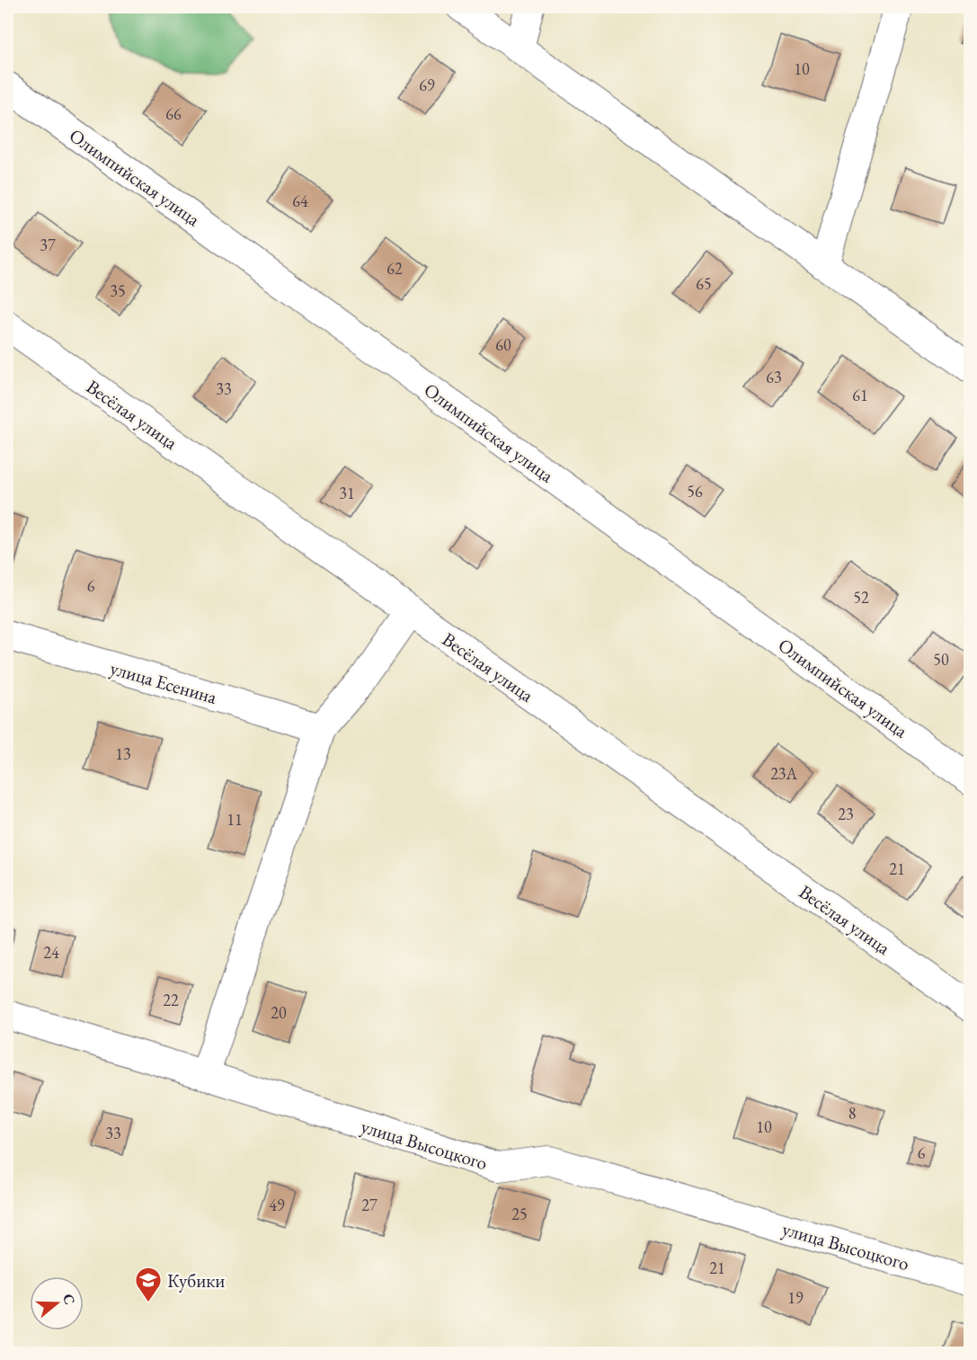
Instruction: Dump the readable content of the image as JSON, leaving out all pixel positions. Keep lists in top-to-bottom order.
{
  "streets": {
    "street": [
      "Олимпийская улица",
      "Весёлая улица",
      "улица Есенина",
      "улица Высоцкого"
    ]
  },
  "places": {
    "school or university": ["Кубики"]
  },
  "house_numbers": [
    "10",
    "69",
    "66",
    "64",
    "37",
    "62",
    "65",
    "35",
    "60",
    "63",
    "33",
    "61",
    "56",
    "31",
    "6",
    "52",
    "50",
    "13",
    "23А",
    "23",
    "11",
    "21",
    "24",
    "22",
    "20",
    "8",
    "10",
    "33",
    "6",
    "49",
    "27",
    "25",
    "21",
    "19"
  ],
  "north": "right"
}
